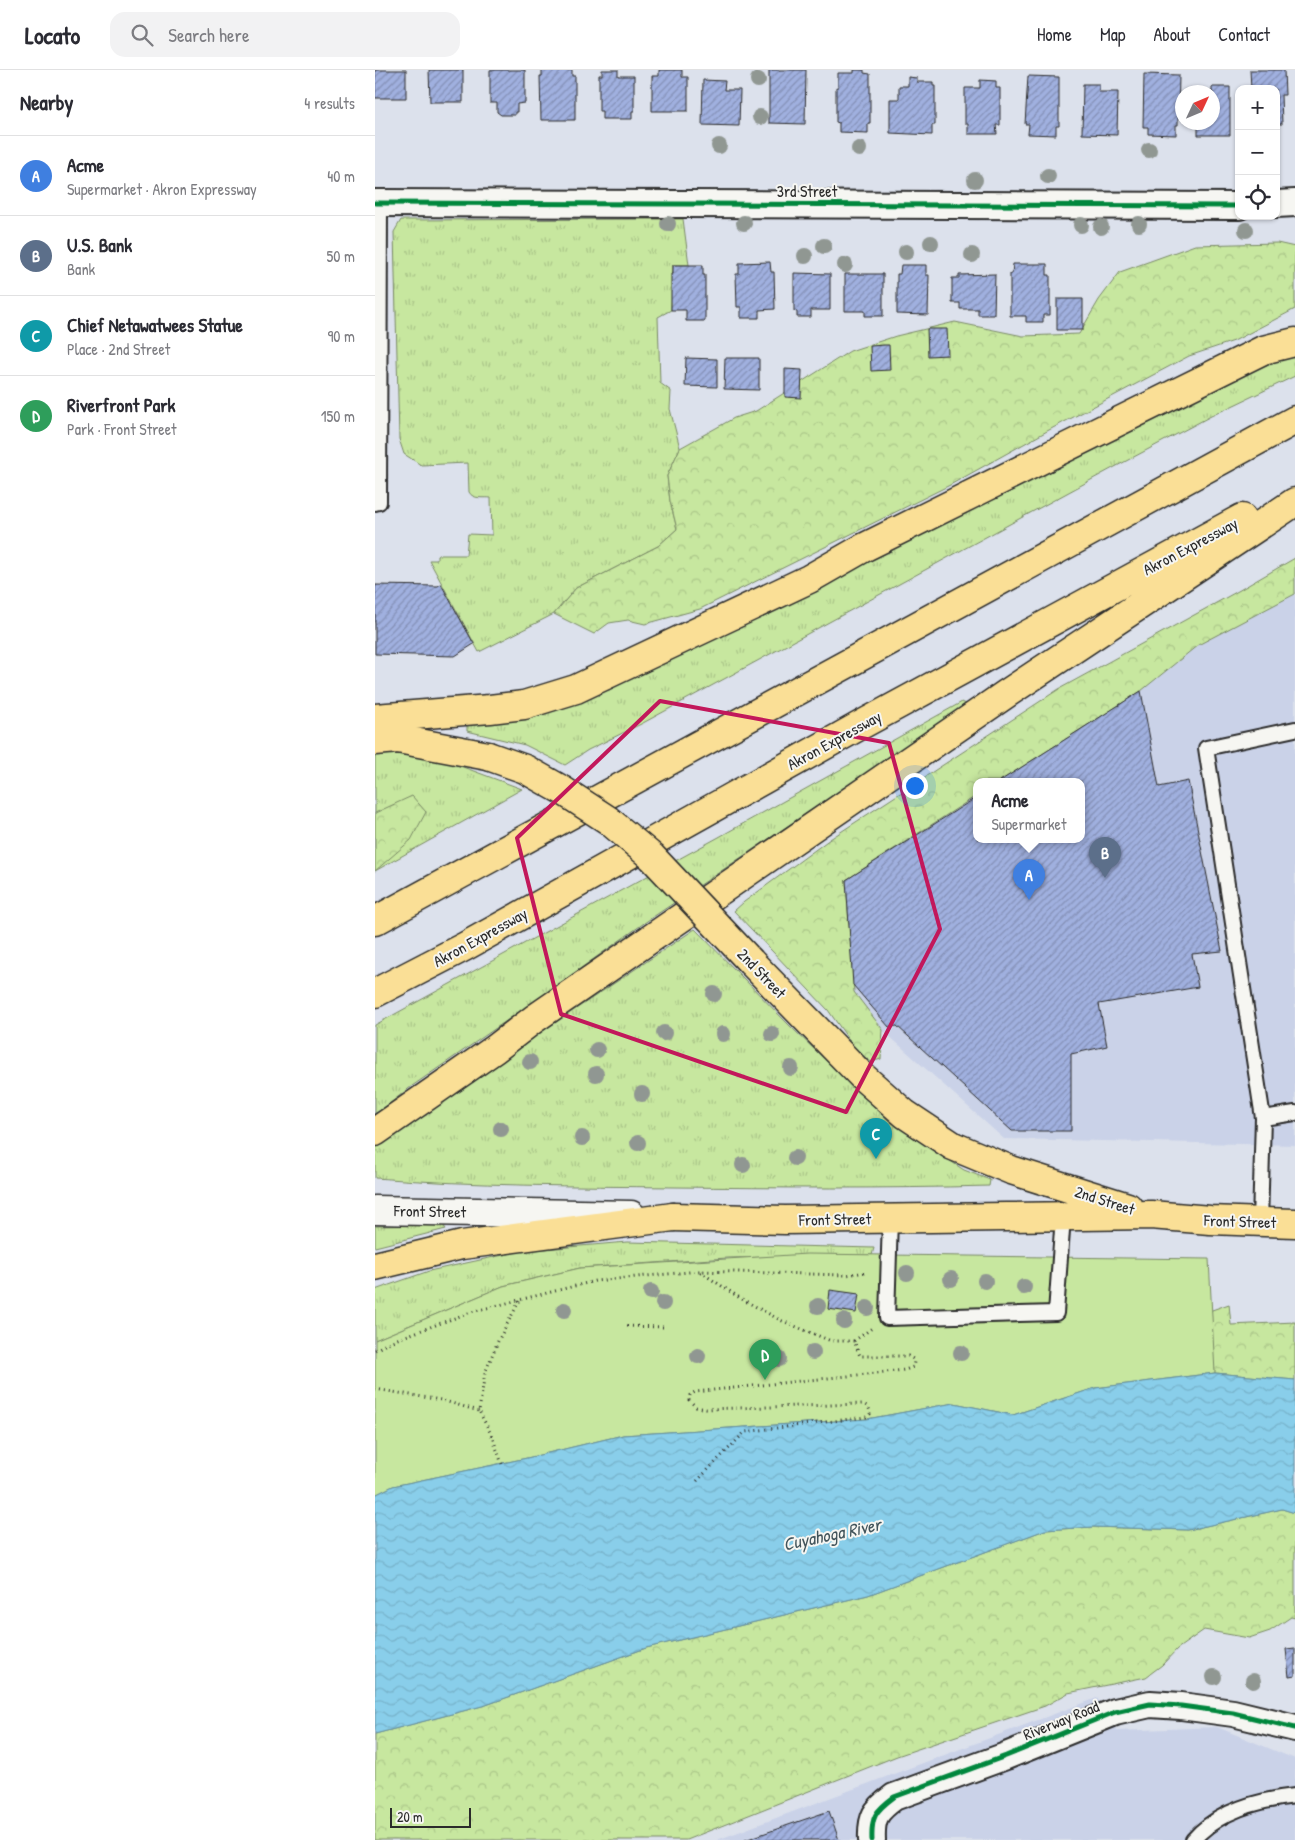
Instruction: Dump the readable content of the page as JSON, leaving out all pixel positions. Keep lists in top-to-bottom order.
{
  "streets": {
    "main road": ["Akron Expressway", "2nd Street", "Front Street"],
    "street": ["3rd Street", "Riverway Road"]
  },
  "crossings": [
    ["2nd Street", "Front Street"]
  ],
  "water": ["Cuyahoga River"],
  "scale_bar": "20 m",
  "north": "top right",
  "page": {
    "header": "Locato",
    "search": "Search here",
    "nav": [
      "Home",
      "Map",
      "About",
      "Contact"
    ],
    "heading": ["Nearby", "4 results"],
    "map_buttons": ["+", "−"],
    "list": [
      {
        "mark": "A",
        "name": "Acme",
        "note": "Supermarket · Akron Expressway",
        "value": "40 m"
      },
      {
        "mark": "B",
        "name": "U.S. Bank",
        "note": "Bank",
        "value": "50 m"
      },
      {
        "mark": "C",
        "name": "Chief Netawatwees Statue",
        "note": "Place · 2nd Street",
        "value": "90 m"
      },
      {
        "mark": "D",
        "name": "Riverfront Park",
        "note": "Park · Front Street",
        "value": "150 m"
      }
    ],
    "popup": ["Acme", "Supermarket"],
    "pins": [
      "B",
      "A",
      "C",
      "D"
    ],
    "scale": "20 m"
  }
}
